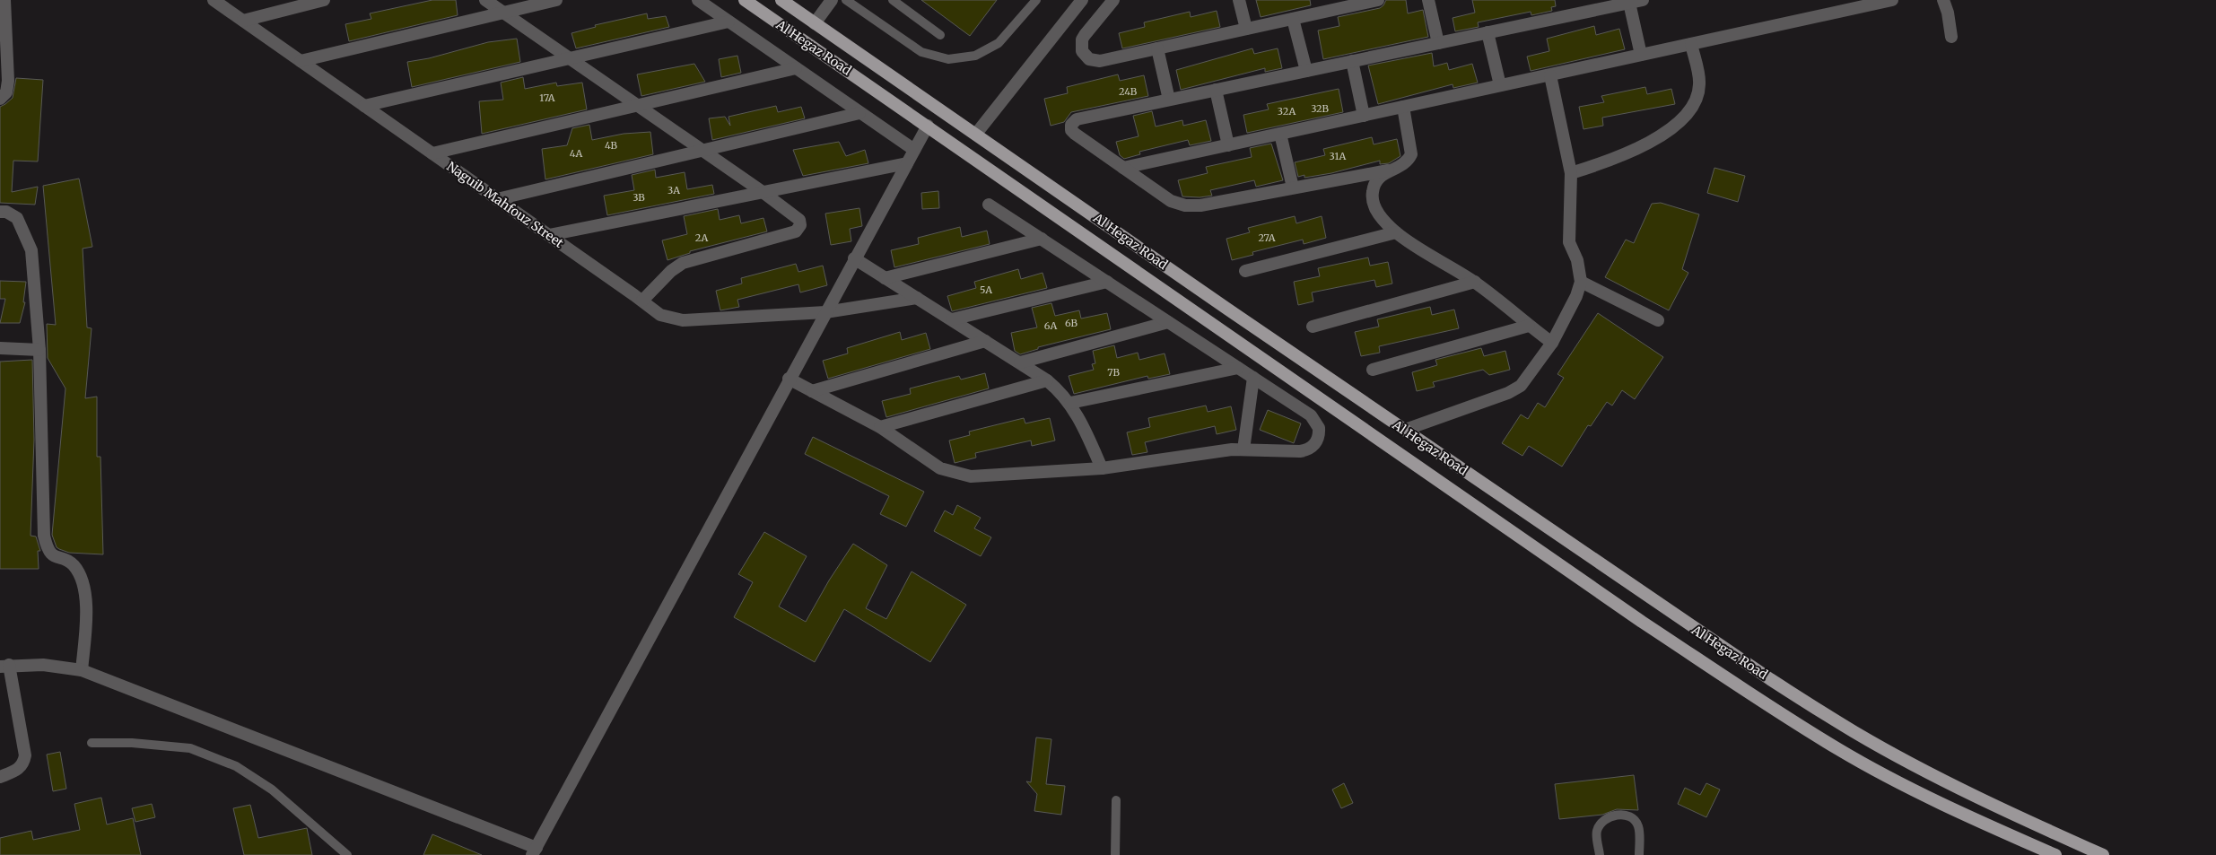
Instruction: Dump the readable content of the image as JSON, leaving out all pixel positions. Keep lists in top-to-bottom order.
{
  "streets": {
    "main road": ["Al Hegaz Road"],
    "street": ["Naguib Mahfouz Street"]
  },
  "house_numbers": [
    "24B",
    "17A",
    "32B",
    "32A",
    "4B",
    "4A",
    "31A",
    "3A",
    "3B",
    "2A",
    "27A",
    "5A",
    "6B",
    "6A",
    "7B"
  ]
}
